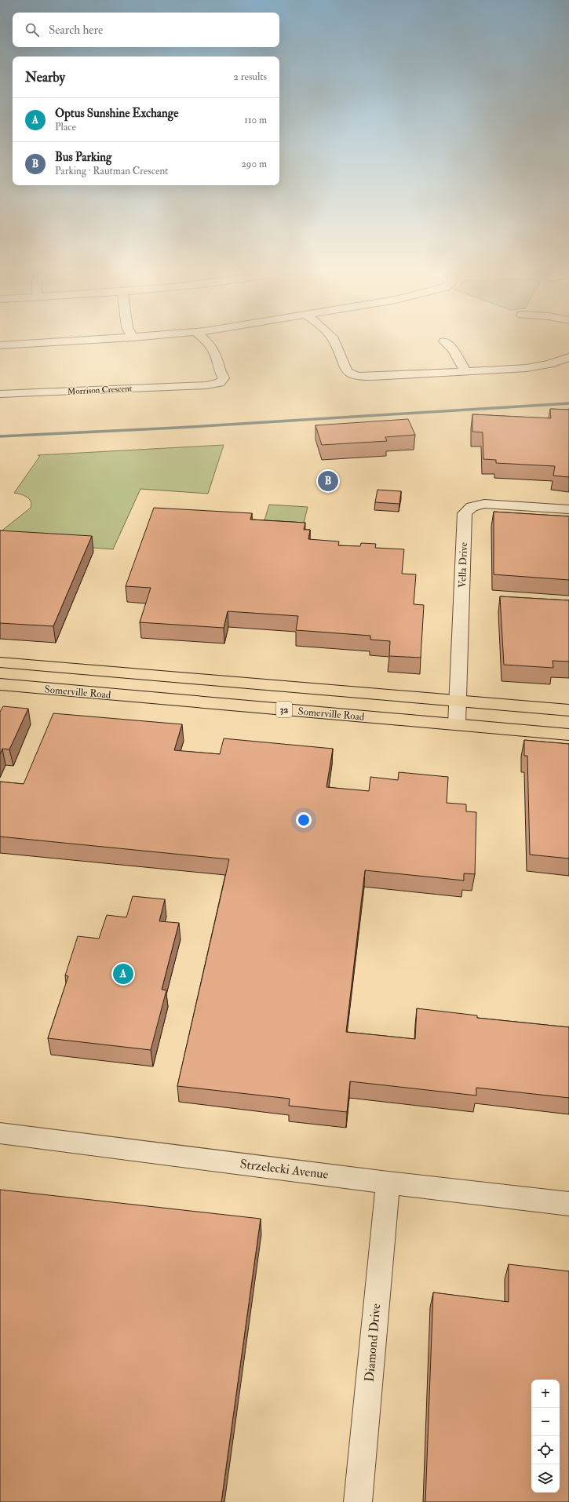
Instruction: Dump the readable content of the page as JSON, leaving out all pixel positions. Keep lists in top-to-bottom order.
{
  "streets": {
    "main road": ["Somerville Road", "32"],
    "street": [
      "Morrison Crescent",
      "Vella Drive",
      "Strzelecki Avenue",
      "Diamond Drive"
    ]
  },
  "crossings": [
    ["Vella Drive", "Somerville Road"],
    ["Vella Drive", "32"],
    ["Strzelecki Avenue", "Diamond Drive"]
  ],
  "page": {
    "search": "Search here",
    "heading": ["Nearby", "2 results"],
    "list": [
      {
        "mark": "A",
        "name": "Optus Sunshine Exchange",
        "note": "Place",
        "value": "110 m"
      },
      {
        "mark": "B",
        "name": "Bus Parking",
        "note": "Parking · Rautman Crescent",
        "value": "290 m"
      }
    ],
    "pins": ["B", "A"],
    "map_buttons": ["+", "−"]
  }
}
